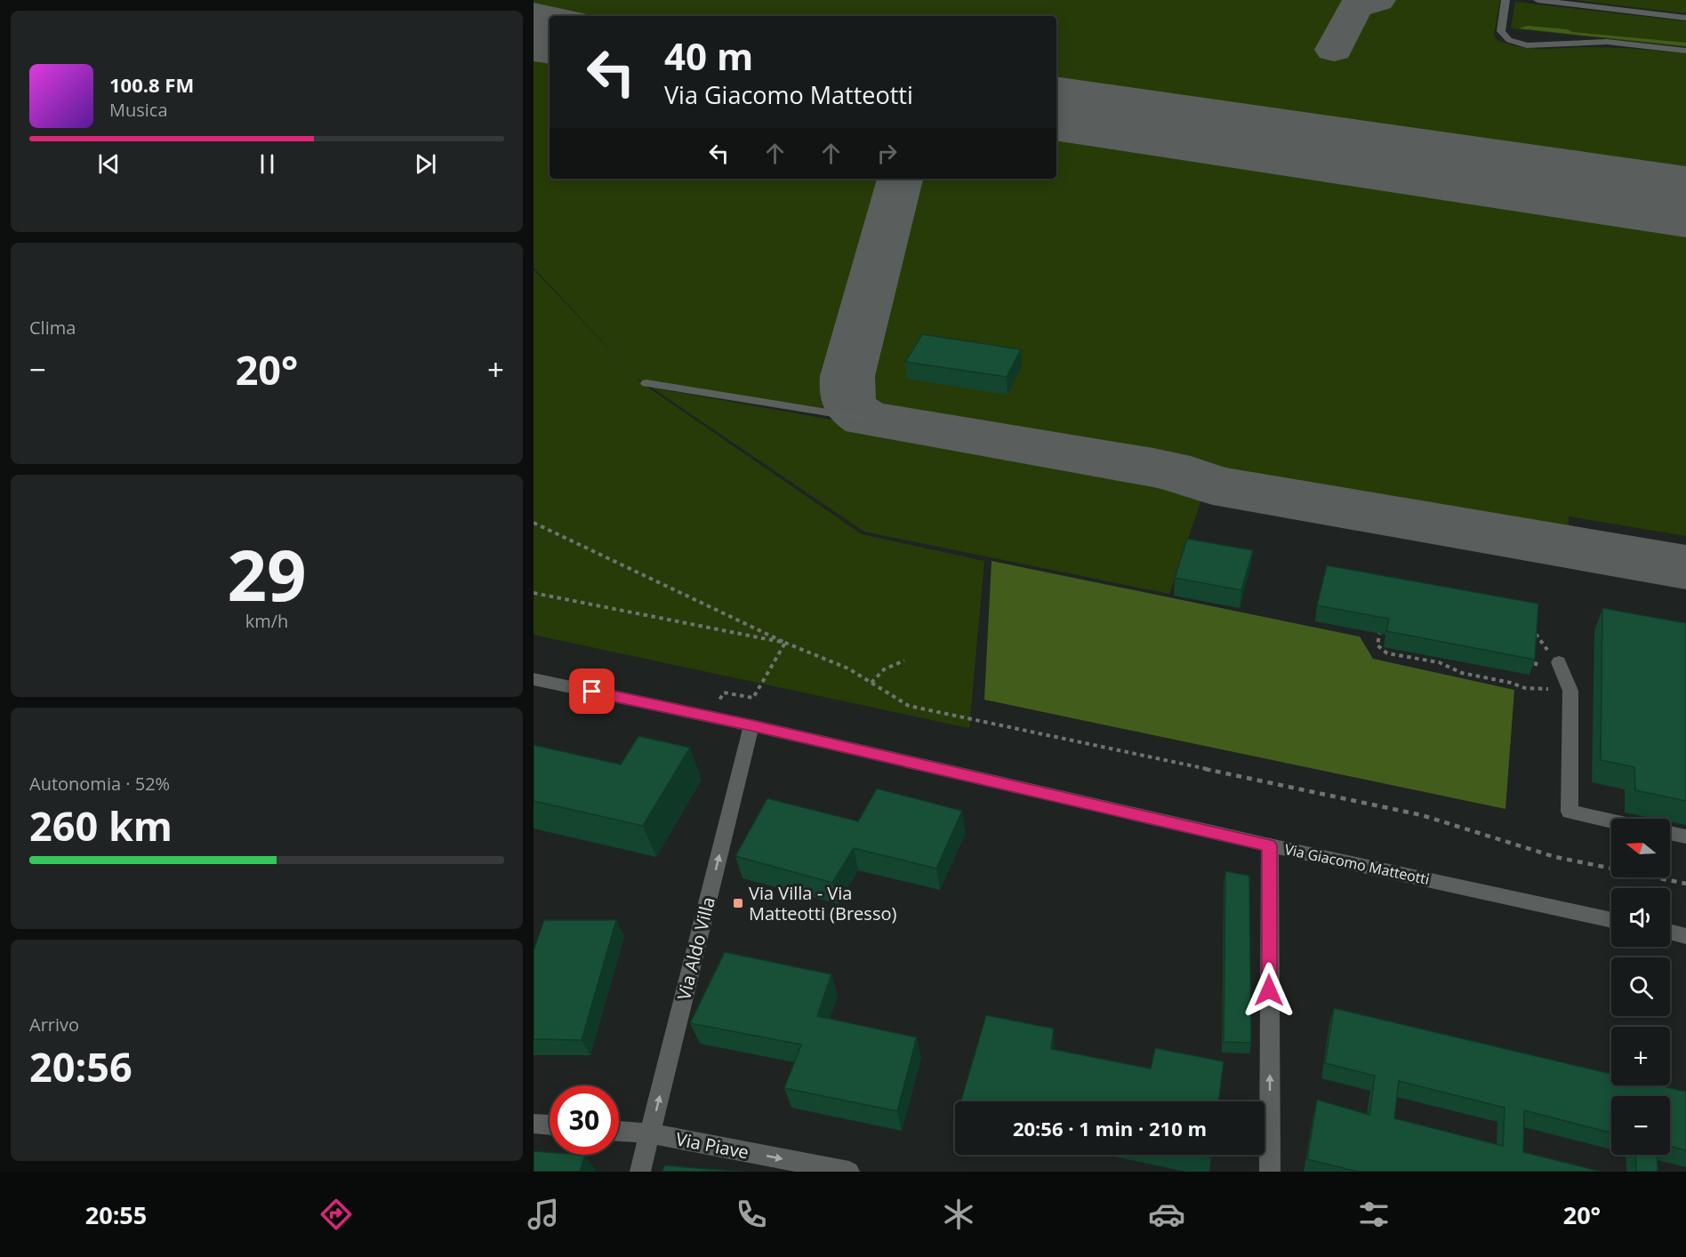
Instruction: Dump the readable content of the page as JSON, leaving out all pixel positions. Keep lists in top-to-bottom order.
{
  "streets": {
    "street": ["Via Giacomo Matteotti", "Via Aldo Villa", "Via Piave"]
  },
  "crossings": [
    ["Via Giacomo Matteotti", "Via Aldo Villa"],
    ["Via Aldo Villa", "Via Piave"]
  ],
  "one_way": ["Via Aldo Villa", "Via Piave"],
  "places": {
    "transit": ["Via Villa - Via Matteotti (Bresso)"]
  },
  "north": "left",
  "page": {
    "turn": ["40 m", "Via Giacomo Matteotti"],
    "song": ["100.8 FM", "Musica"],
    "tile": [
      "Clima",
      ["29", "km/h"],
      ["Autonomia · 52%", "260 km"],
      ["Arrivo", "20:56"]
    ],
    "heat": ["−", "20°", "+"],
    "map_buttons": ["+", "−"],
    "limit": "30",
    "trip": "20:56 · 1 min · 210 m",
    "tabs": ["20:55", "20°"]
  }
}
